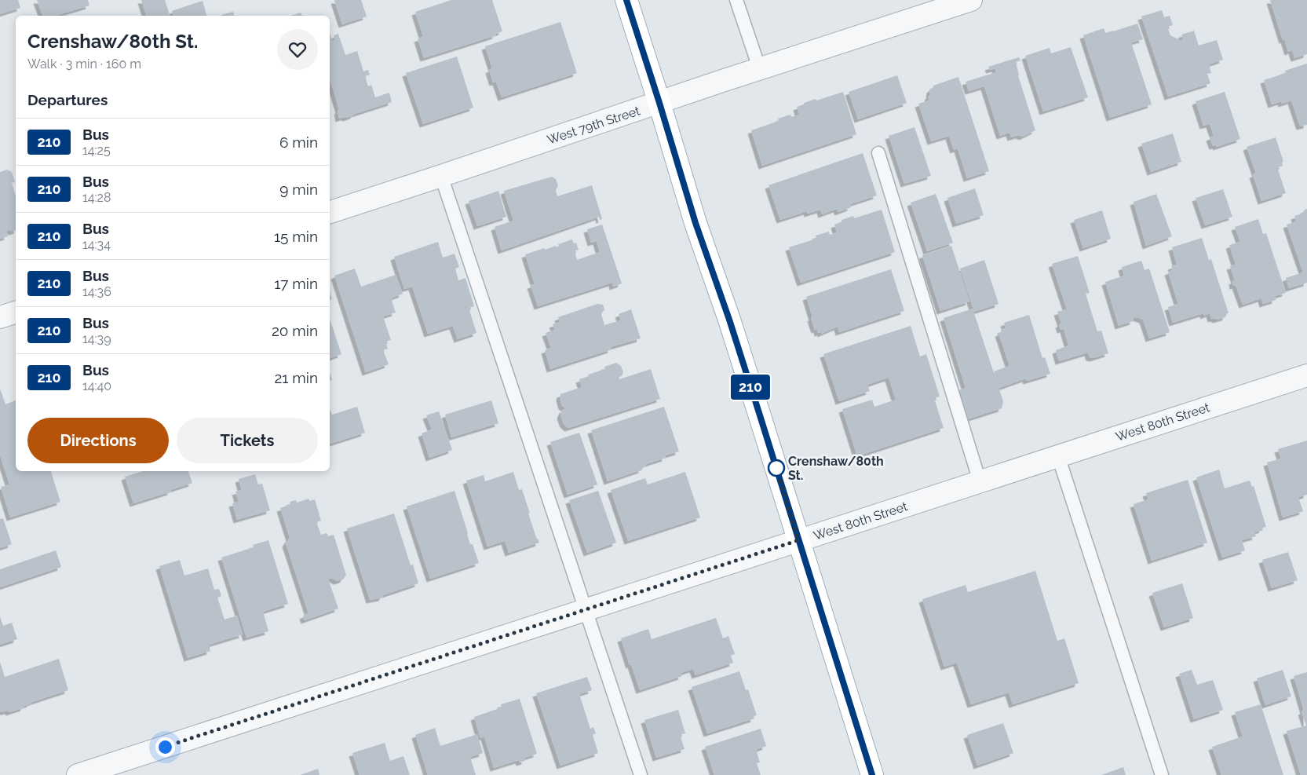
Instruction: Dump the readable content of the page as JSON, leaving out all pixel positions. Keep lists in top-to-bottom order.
{
  "streets": {
    "street": ["West 79th Street", "West 80th Street"]
  },
  "places": ["Crenshaw/80th St."],
  "lines": ["bus line 210"],
  "page": {
    "on_map": "210",
    "heading": [
      ["Crenshaw/80th St.", "Walk · 3 min · 160 m"],
      "Departures"
    ],
    "list": [
      {
        "mark": "210",
        "name": "Bus",
        "note": "14:25",
        "value": "6 min"
      },
      {
        "mark": "210",
        "name": "Bus",
        "note": "14:28",
        "value": "9 min"
      },
      {
        "mark": "210",
        "name": "Bus",
        "note": "14:34",
        "value": "15 min"
      },
      {
        "mark": "210",
        "name": "Bus",
        "note": "14:36",
        "value": "17 min"
      },
      {
        "mark": "210",
        "name": "Bus",
        "note": "14:39",
        "value": "20 min"
      },
      {
        "mark": "210",
        "name": "Bus",
        "note": "14:40",
        "value": "21 min"
      }
    ],
    "buttons": ["Directions", "Tickets"]
  }
}
